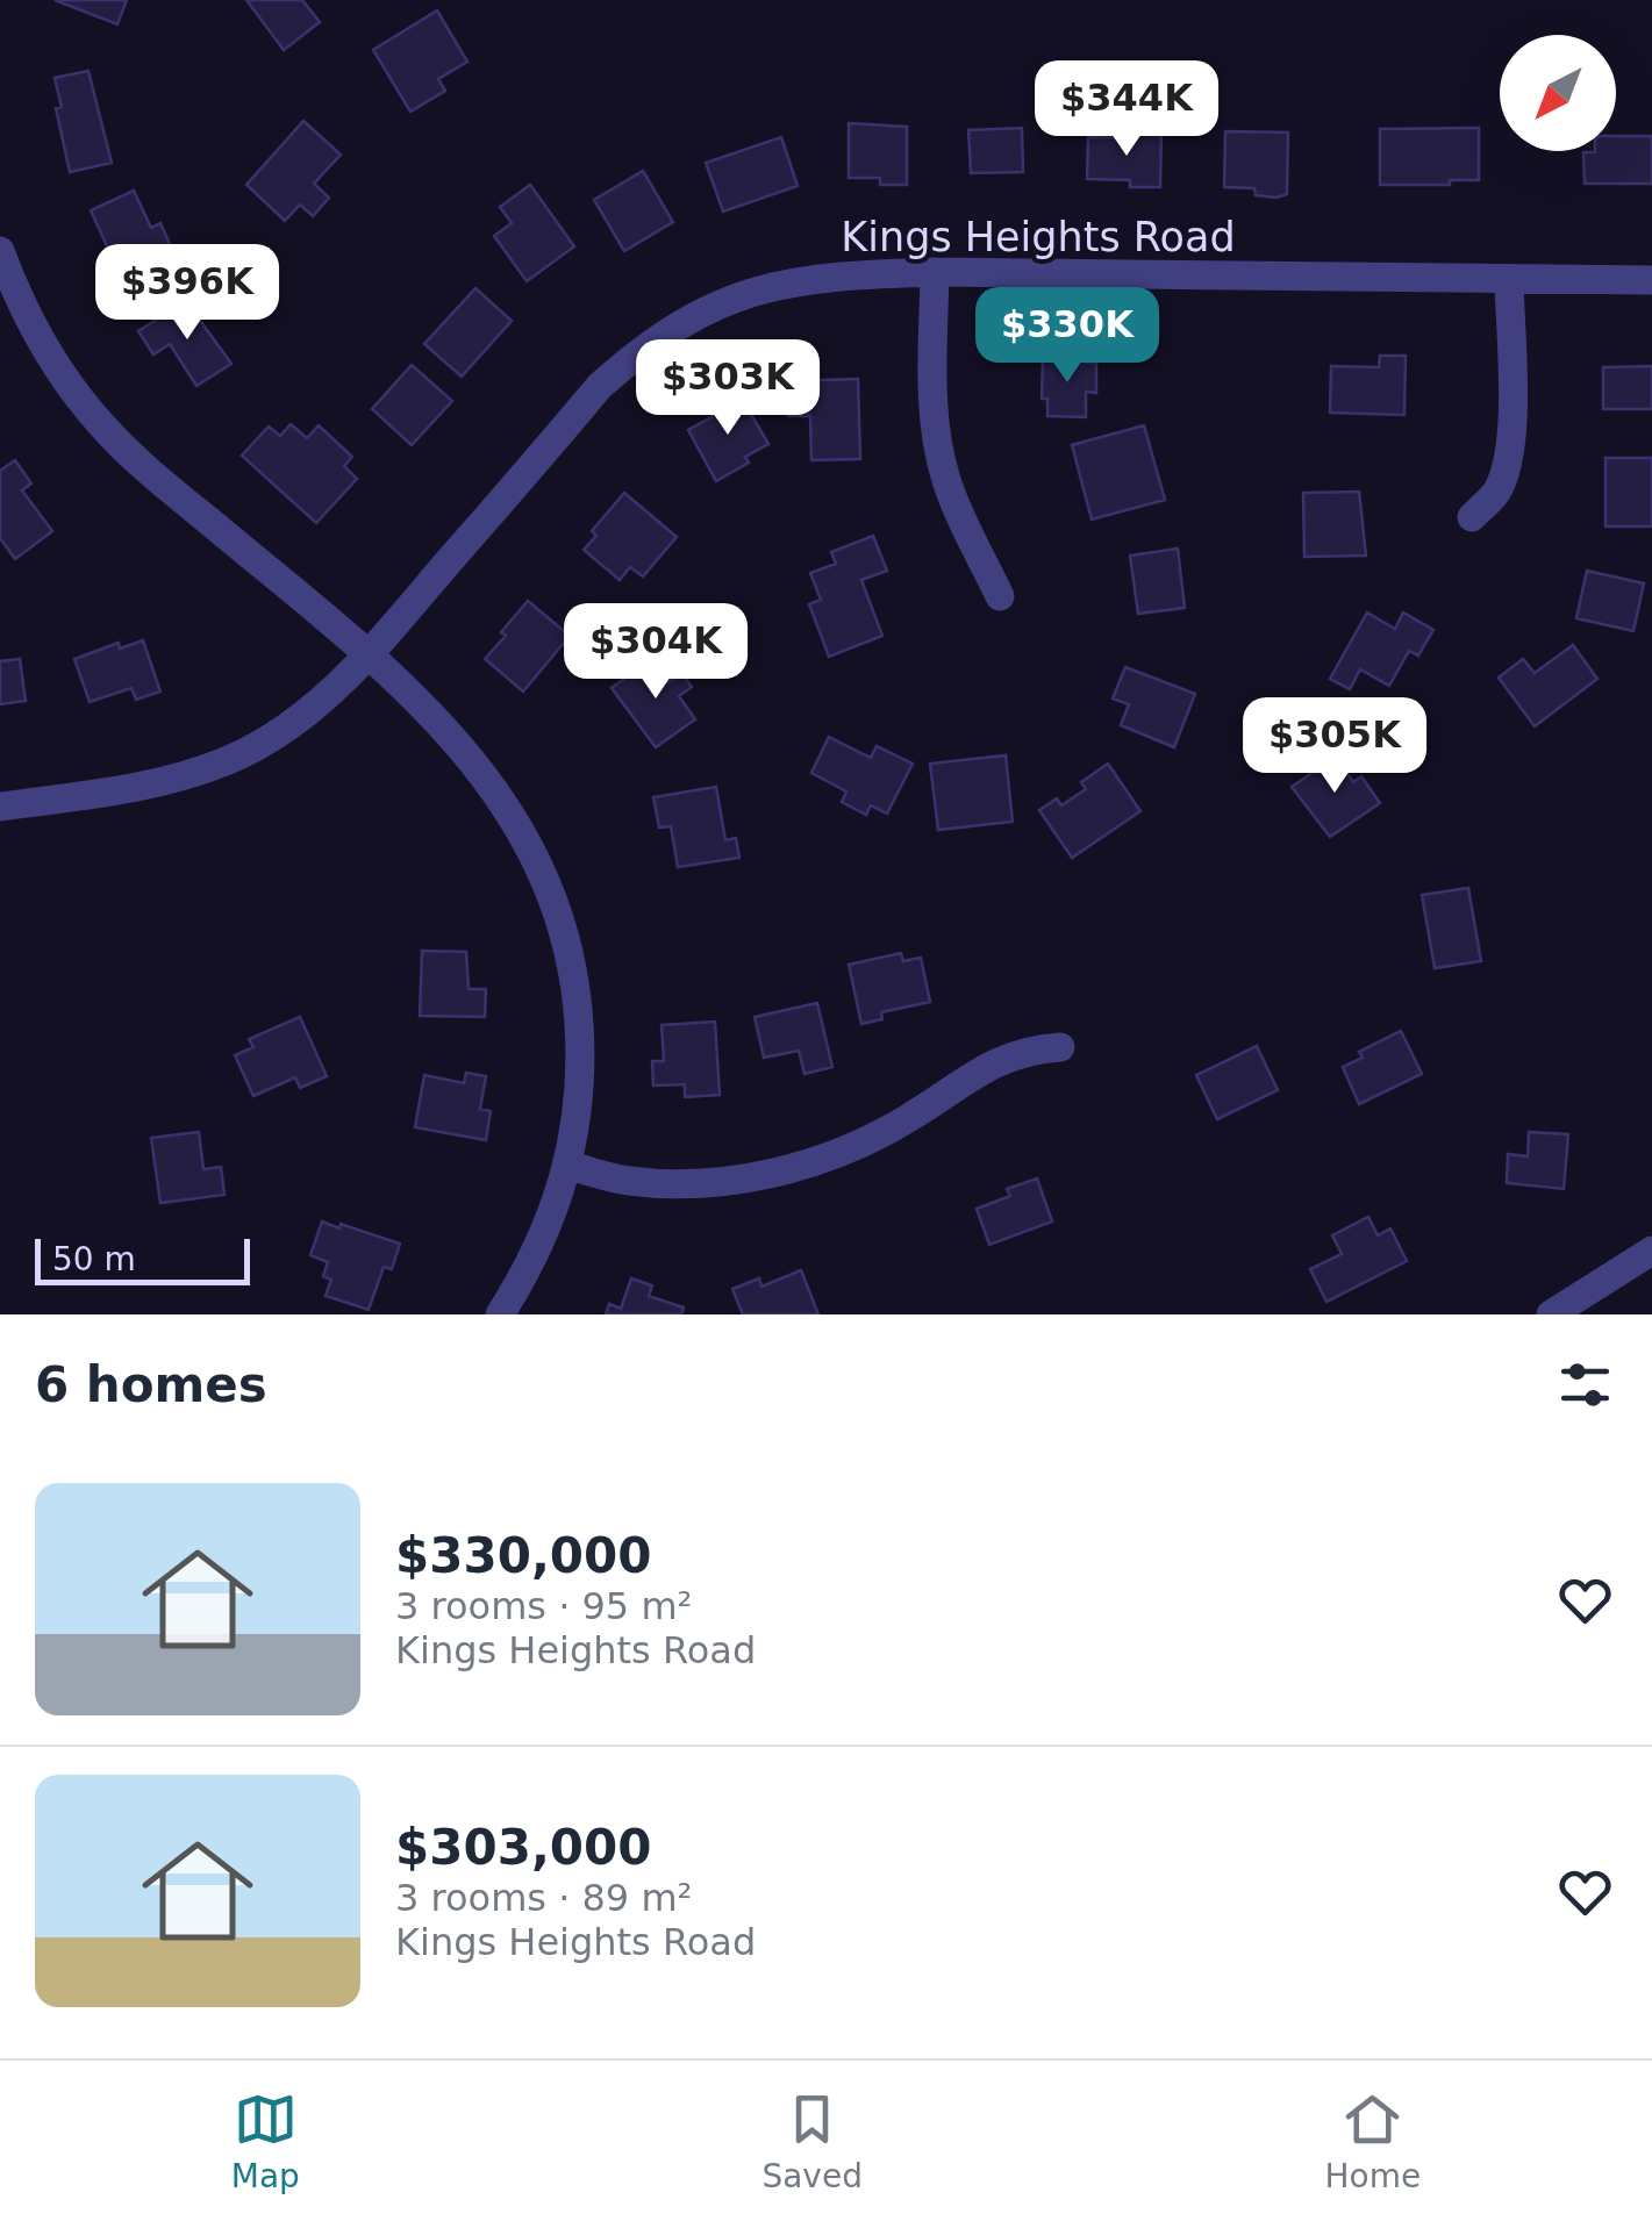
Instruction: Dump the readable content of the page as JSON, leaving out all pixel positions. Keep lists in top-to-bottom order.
{
  "streets": {
    "street": ["Kings Heights Road"]
  },
  "scale_bar": "50 m",
  "north": "bottom left",
  "page": {
    "price": [
      "$344K",
      "$396K",
      "$330K",
      "$303K",
      "$304K",
      "$305K"
    ],
    "scale": "50 m",
    "heading": "6 homes",
    "list": [
      {
        "name": "$330,000",
        "note": "3 rooms · 95 m² · Kings Heights Road"
      },
      {
        "name": "$303,000",
        "note": "3 rooms · 89 m² · Kings Heights Road"
      }
    ],
    "tabs": ["Map", "Saved", "Home"]
  }
}
